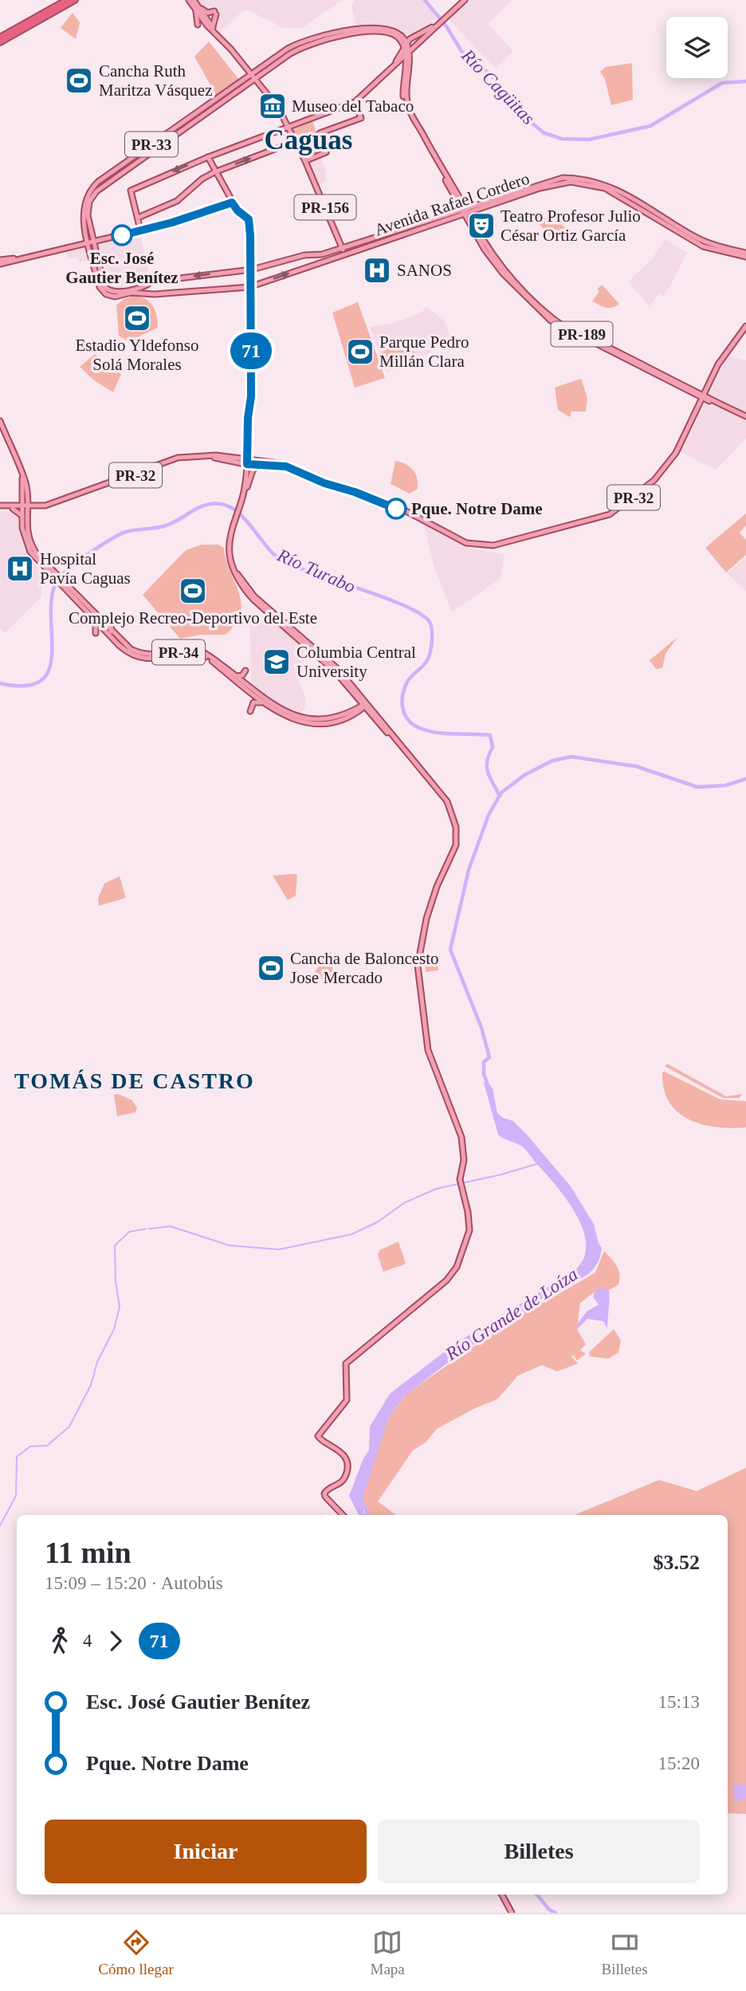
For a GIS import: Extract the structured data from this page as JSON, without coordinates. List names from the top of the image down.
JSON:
{
  "streets": {
    "main road": [
      "PR-33",
      "Avenida Rafael Cordero",
      "PR-156",
      "PR-189",
      "PR-32",
      "PR-34"
    ]
  },
  "crossings": [
    ["PR-33", "Avenida Rafael Cordero"],
    ["Avenida Rafael Cordero", "PR-156"],
    ["Avenida Rafael Cordero", "PR-189"],
    ["PR-189", "PR-32"],
    ["PR-32", "PR-34"]
  ],
  "districts": ["Caguas", "TOMÁS DE CASTRO"],
  "water": ["Río Cagüitas", "Río Turabo", "Río Grande de Loíza"],
  "places": {
    "sports": [
      "Cancha Ruth Maritza Vásquez",
      "Estadio Yldefonso Solá Morales",
      "Parque Pedro Millán Clara",
      "Complejo Recreo-Deportivo del Este",
      "Cancha de Baloncesto Jose Mercado"
    ],
    "museum": ["Museo del Tabaco"],
    "theatre": ["Teatro Profesor Julio César Ortiz García"],
    "other": ["Esc. José Gautier Benítez", "Pque. Notre Dame"],
    "hospital": ["SANOS", "Hospital Pavía Caguas"],
    "school or university": ["Columbia Central University"]
  },
  "lines": ["bus line 71"],
  "page": {
    "on_map": "71",
    "heading": ["11 min", "15:09 – 15:20 · Autobús", "$3.52"],
    "legs": ["4", "71"],
    "list": [
      {
        "name": "Esc. José Gautier Benítez",
        "value": "15:13"
      },
      {
        "name": "Pque. Notre Dame",
        "value": "15:20"
      }
    ],
    "buttons": ["Iniciar", "Billetes"],
    "tabs": ["Cómo llegar", "Mapa", "Billetes"]
  }
}
